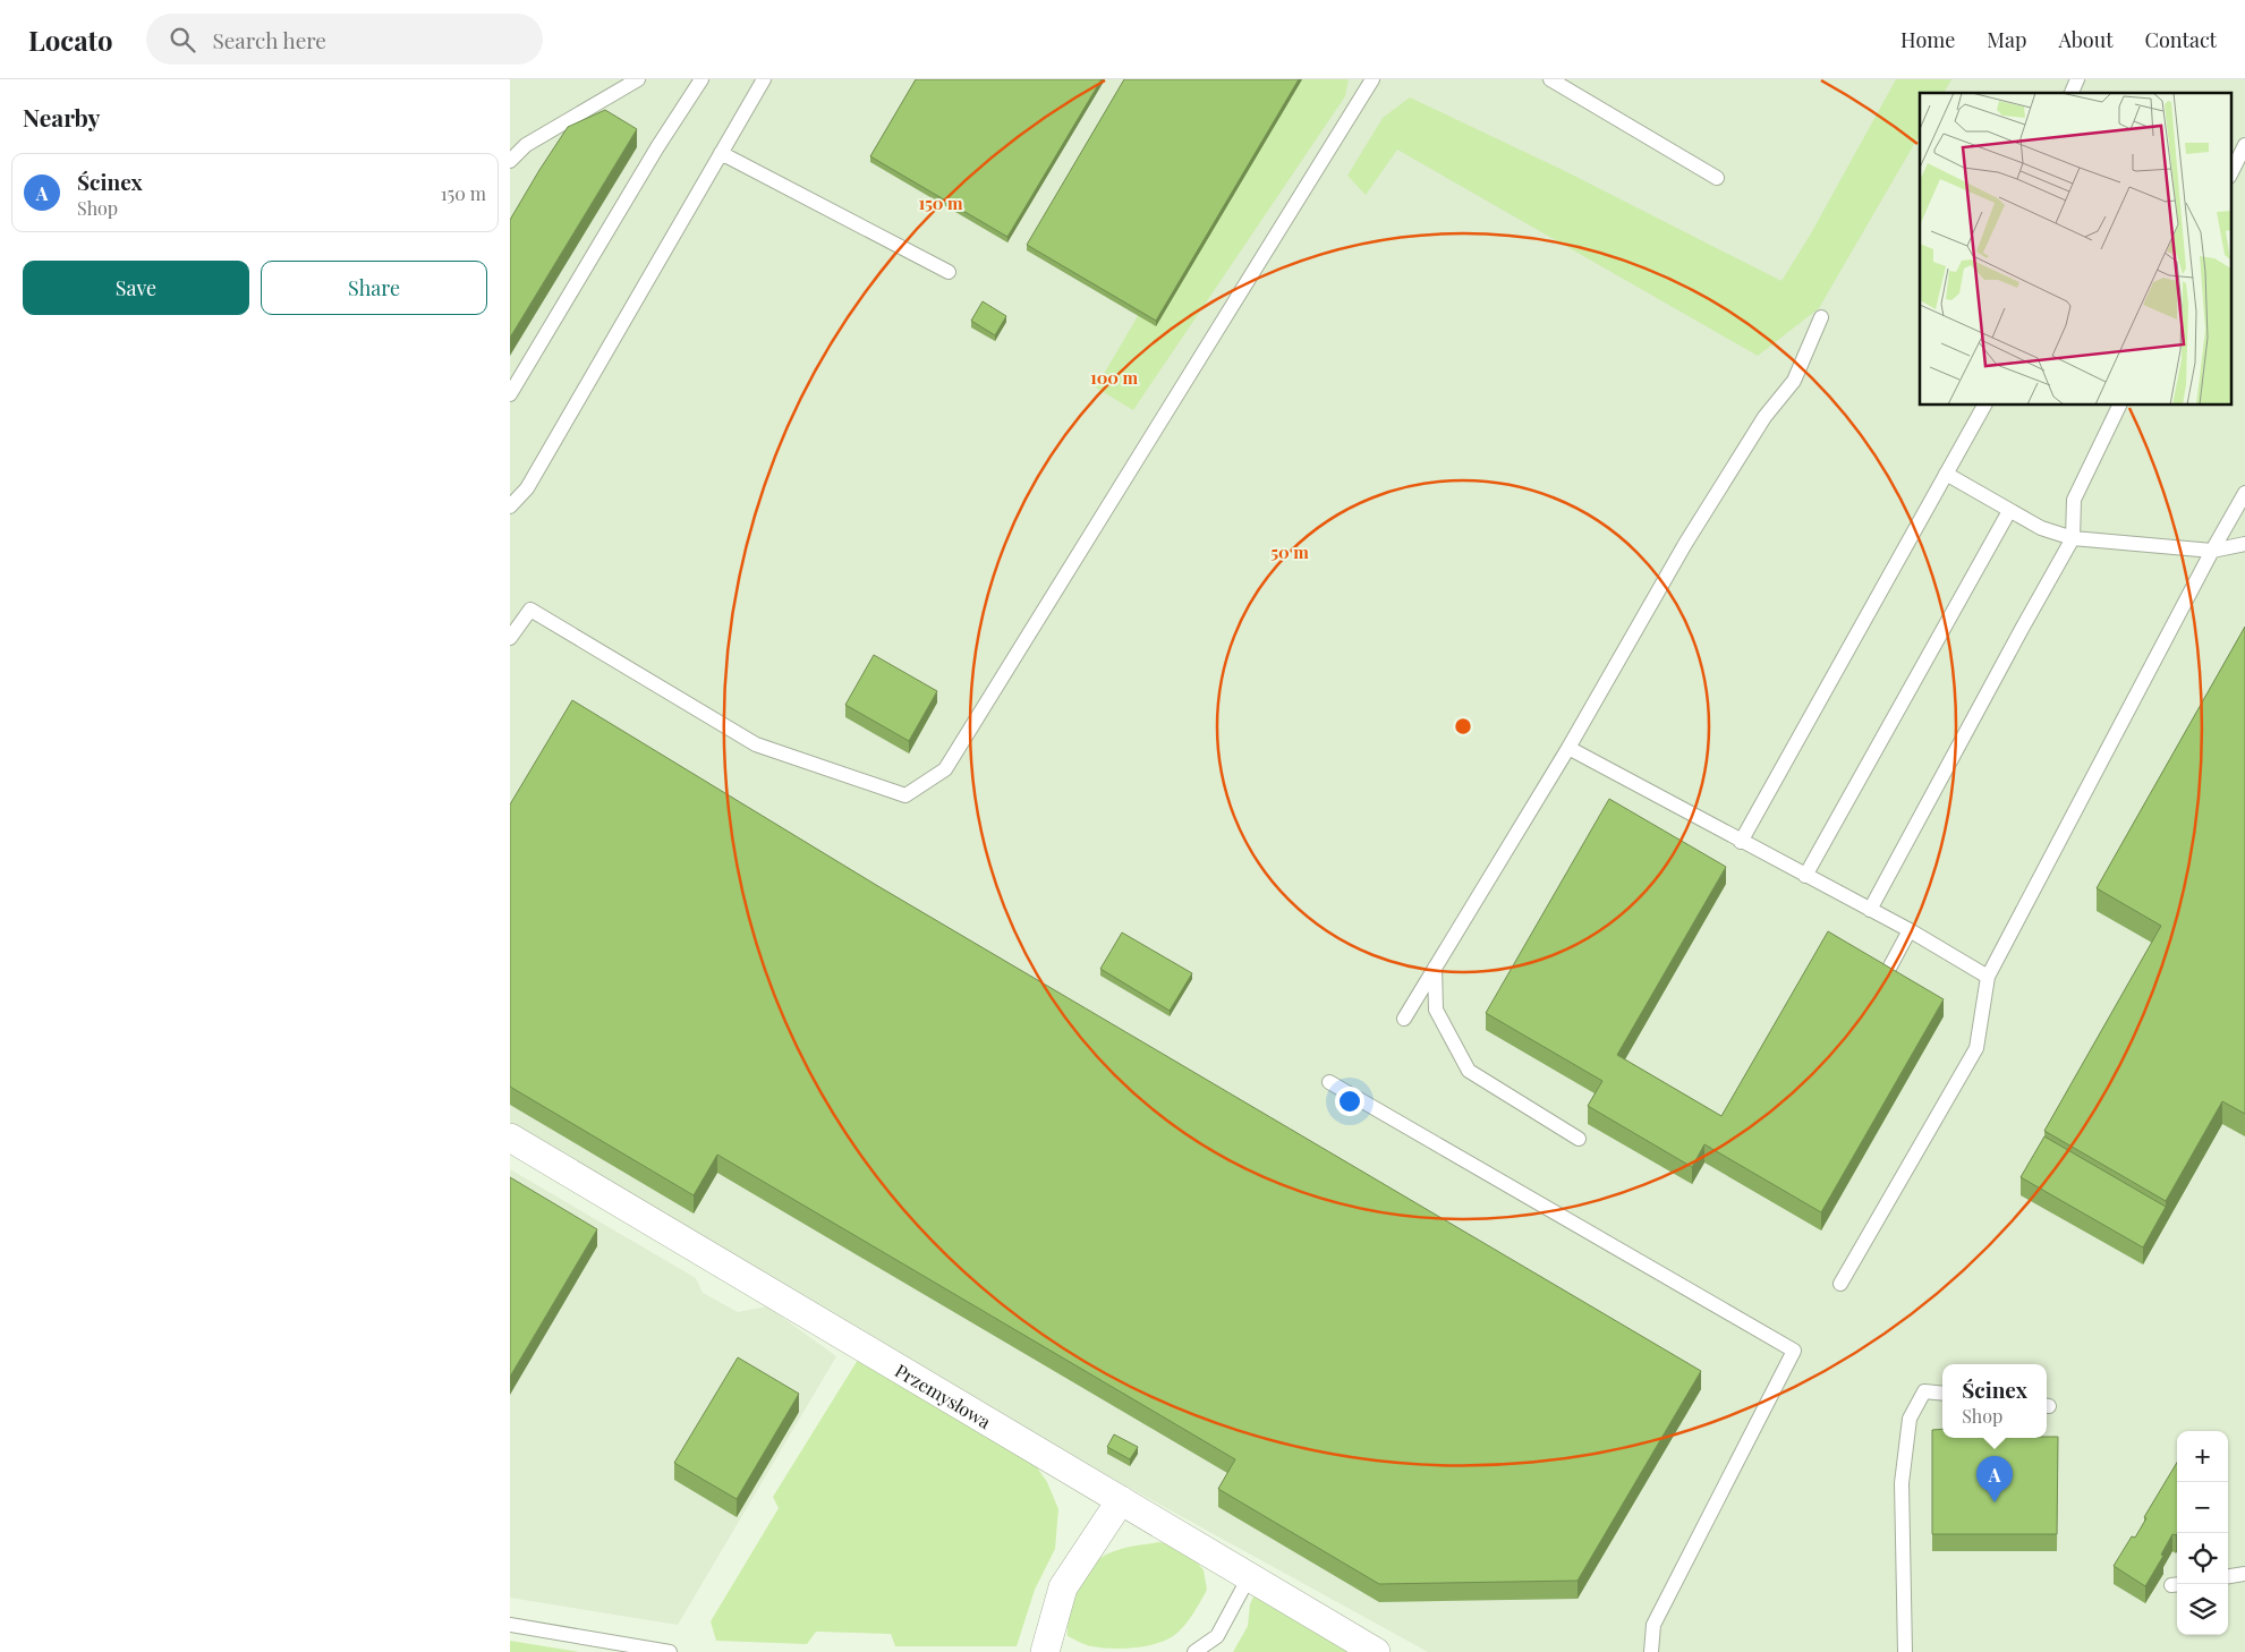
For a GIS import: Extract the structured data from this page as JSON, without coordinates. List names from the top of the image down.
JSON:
{
  "streets": {
    "street": ["Przemysłowa"]
  },
  "page": {
    "header": "Locato",
    "search": "Search here",
    "nav": [
      "Home",
      "Map",
      "About",
      "Contact"
    ],
    "heading": "Nearby",
    "list": [
      {
        "mark": "A",
        "name": "Ścinex",
        "note": "Shop",
        "value": "150 m"
      }
    ],
    "buttons": ["Save", "Share"],
    "popup": ["Ścinex", "Shop"],
    "map_buttons": ["+", "−"],
    "pins": "A"
  },
  "rings": ["150 m", "100 m", "50 m"]
}
